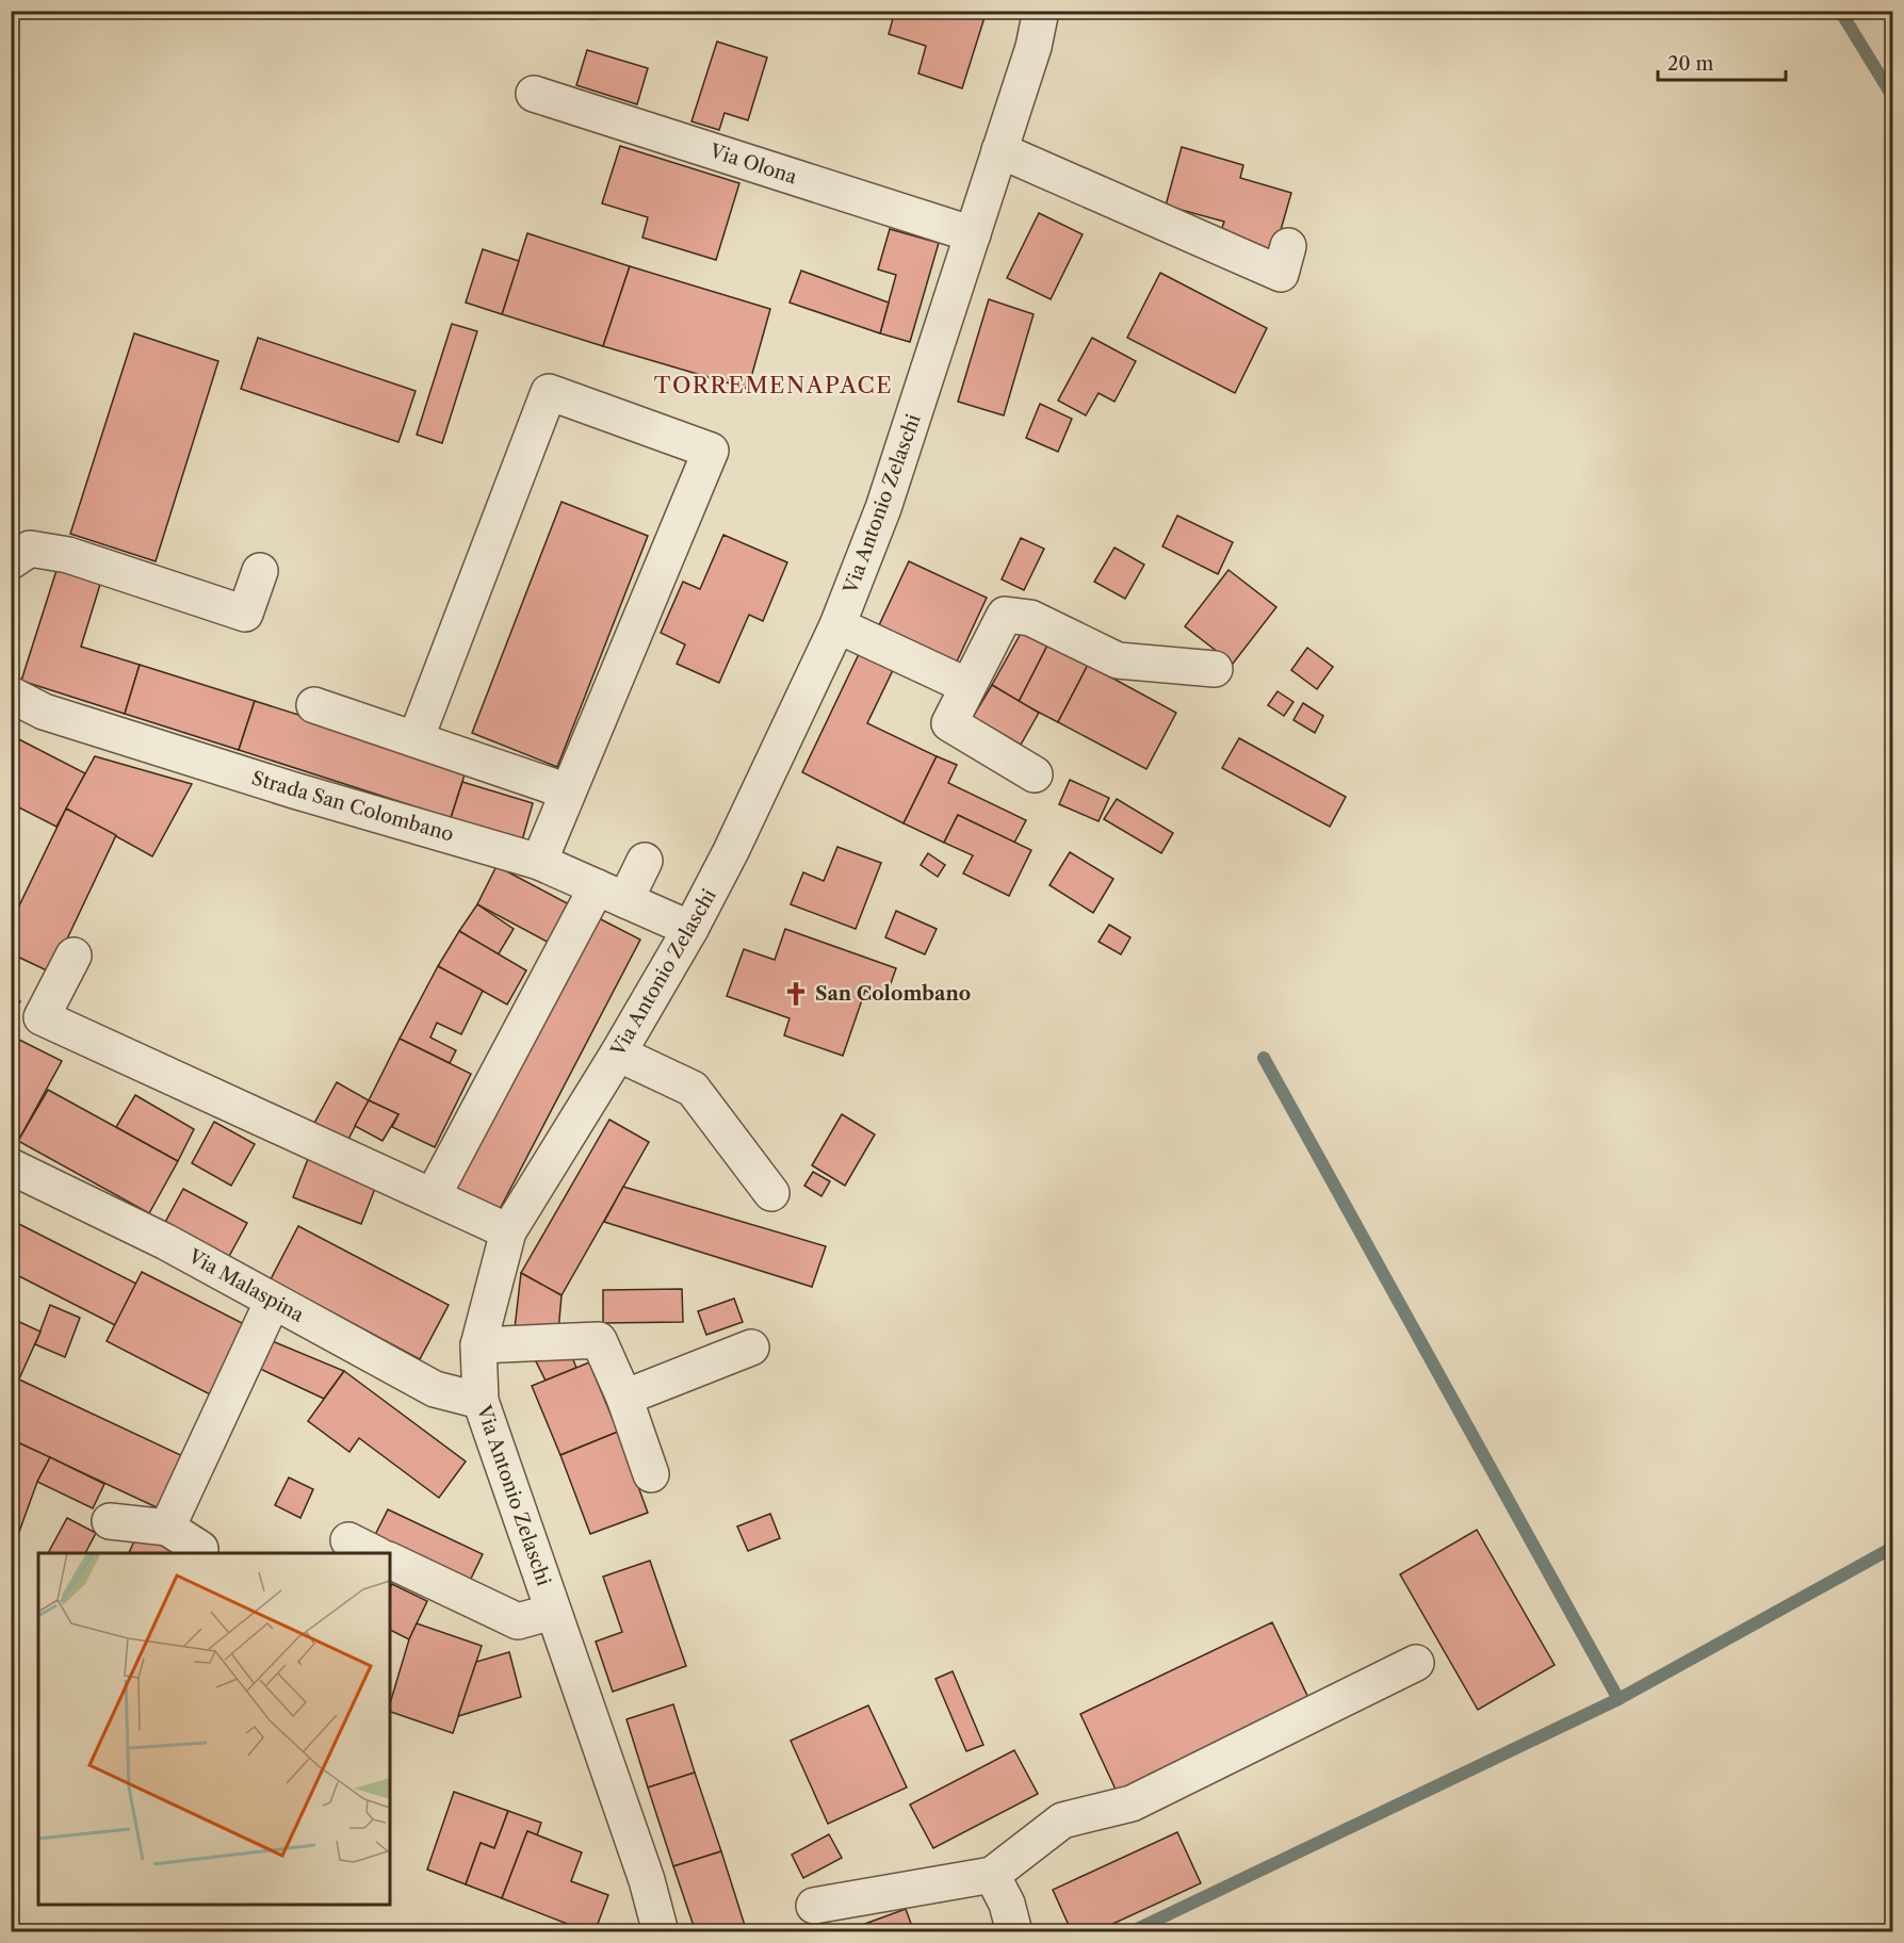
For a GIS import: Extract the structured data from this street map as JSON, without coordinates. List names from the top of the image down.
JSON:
{
  "streets": {
    "street": [
      "Via Olona",
      "Via Antonio Zelaschi",
      "Strada San Colombano",
      "Via Malaspina"
    ]
  },
  "crossings": [
    ["Via Olona", "Via Antonio Zelaschi"],
    ["Via Antonio Zelaschi", "Strada San Colombano"],
    ["Via Antonio Zelaschi", "Via Malaspina"]
  ],
  "districts": ["TORREMENAPACE"],
  "places": {
    "church": ["San Colombano"]
  },
  "scale_bar": "20 m"
}
